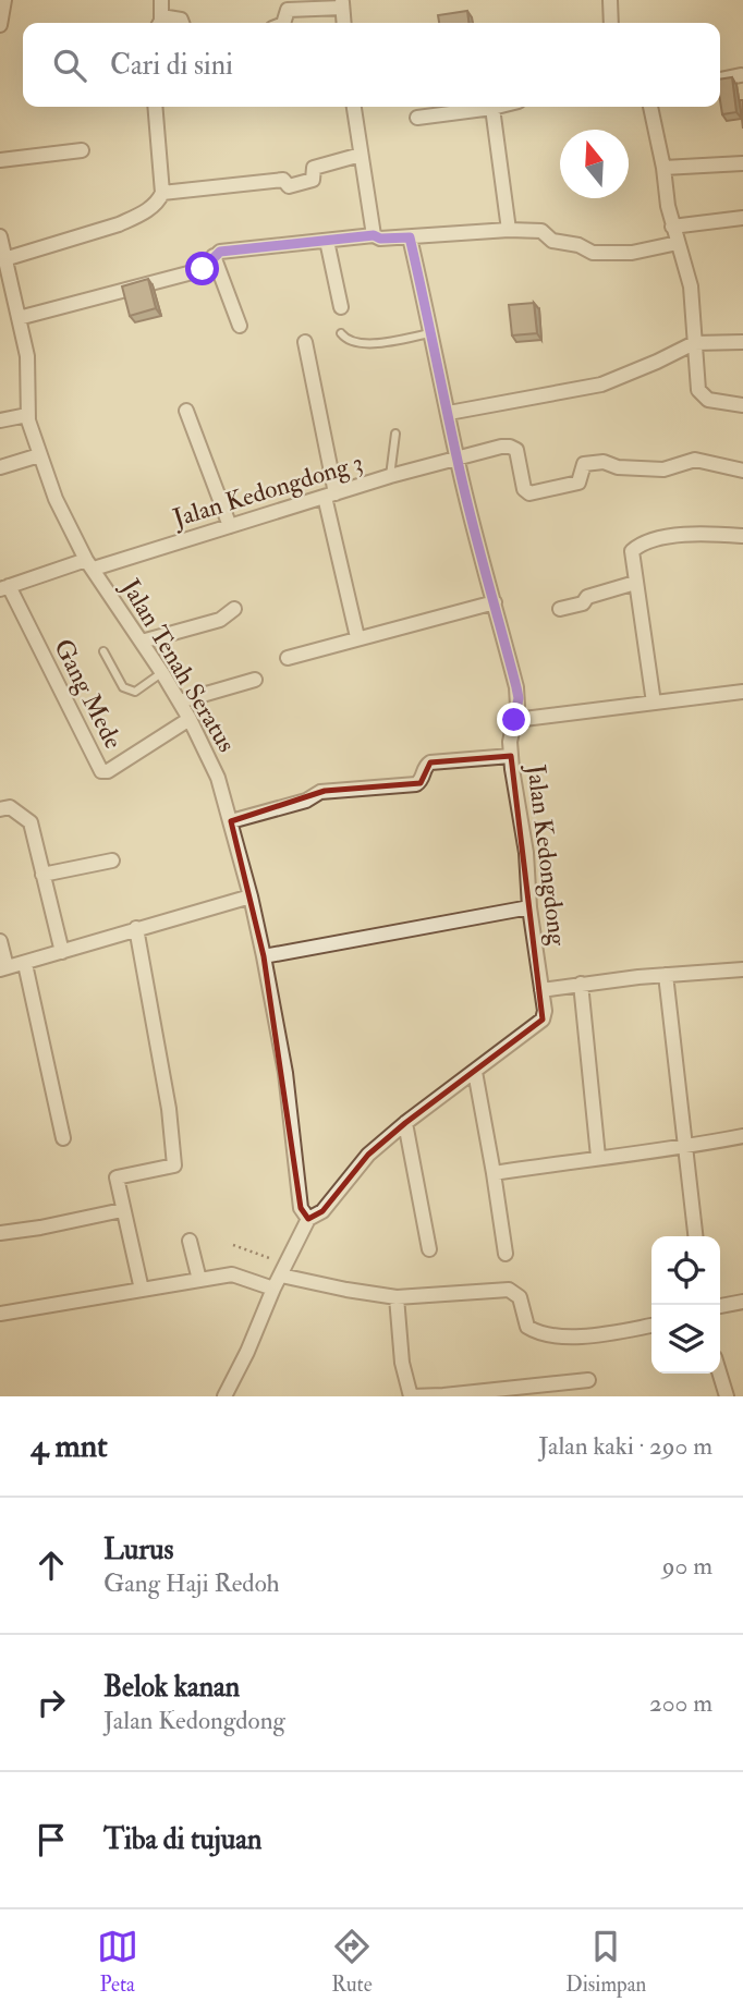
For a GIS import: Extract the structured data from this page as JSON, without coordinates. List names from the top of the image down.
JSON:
{
  "streets": {
    "street": [
      "Jalan Kedongdong 3",
      "Jalan Tenah Seratus",
      "Gang Mede",
      "Jalan Kedongdong"
    ]
  },
  "crossings": [
    ["Jalan Kedongdong 3", "Jalan Tenah Seratus"],
    ["Jalan Kedongdong 3", "Gang Mede"],
    ["Jalan Kedongdong 3", "Jalan Kedongdong"],
    ["Jalan Tenah Seratus", "Gang Mede"],
    ["Jalan Tenah Seratus", "Jalan Kedongdong"]
  ],
  "north": "top",
  "page": {
    "search": "Cari di sini",
    "heading": ["4 mnt", "Jalan kaki · 290 m"],
    "list": [
      ["Lurus", "Gang Haji Redoh", "90 m"],
      ["Belok kanan", "Jalan Kedongdong", "200 m"],
      "Tiba di tujuan"
    ],
    "nav": ["Peta", "Rute", "Disimpan"]
  }
}
